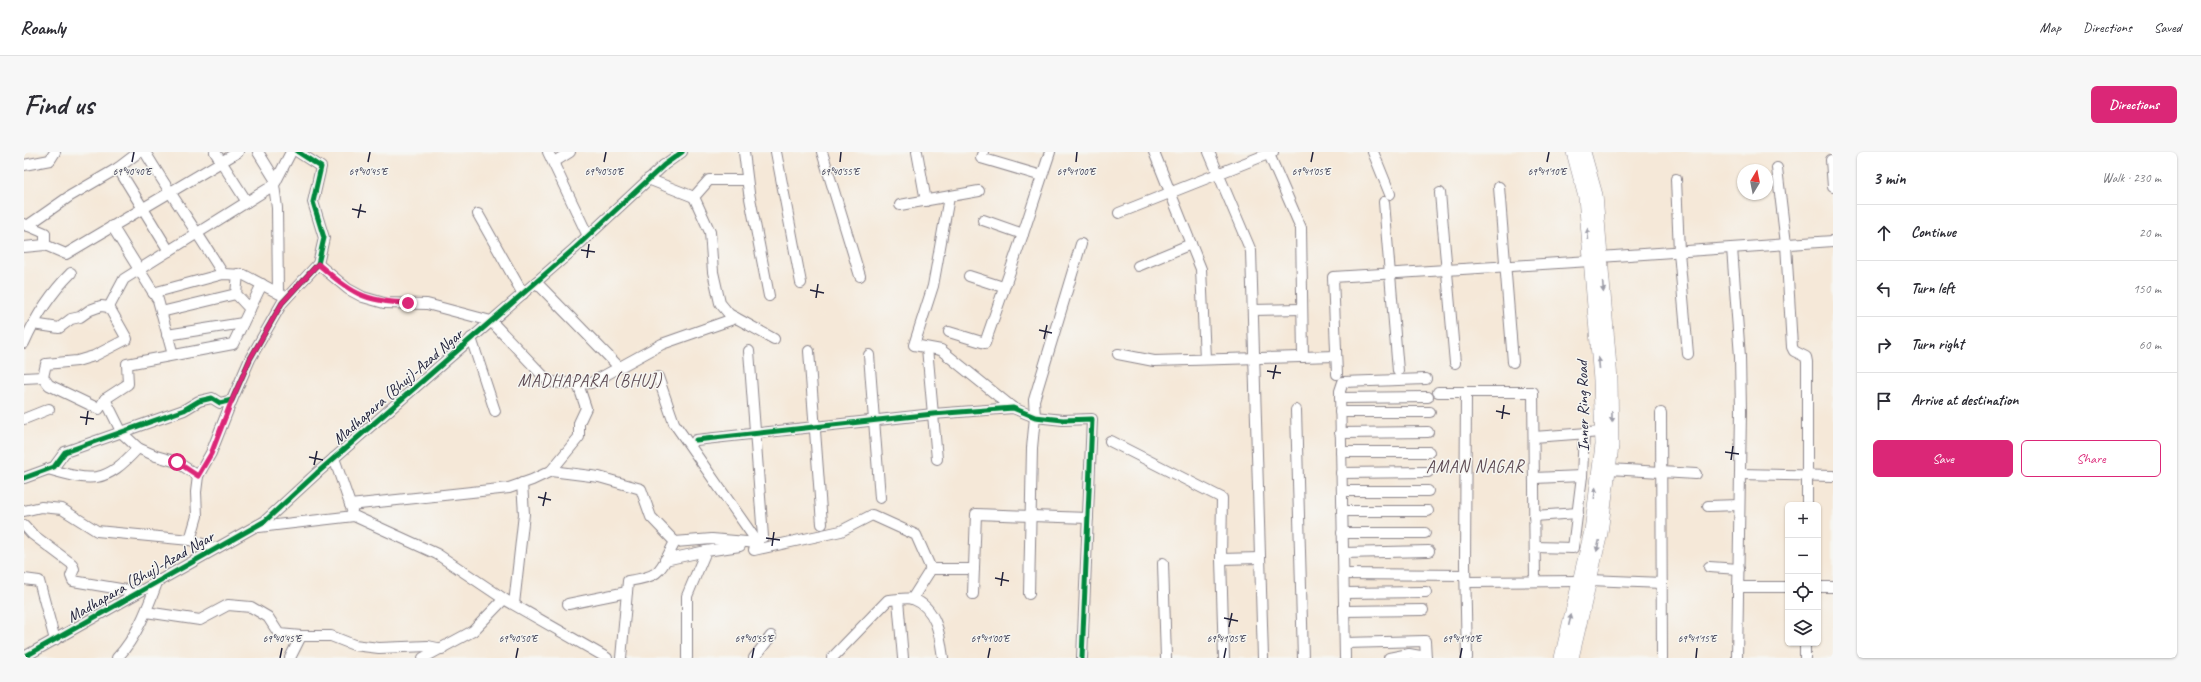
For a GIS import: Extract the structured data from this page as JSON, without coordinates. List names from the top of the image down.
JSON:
{
  "streets": {
    "main road": ["Inner Ring Road"],
    "street": ["Madhapara (Bhuj)-Azad Ngar"]
  },
  "districts": ["MADHAPARA (BHUJ)", "AMAN NAGAR"],
  "north": "top",
  "page": {
    "header": "Roamly",
    "nav": ["Map", "Directions", "Saved"],
    "buttons": [
      "Directions",
      ["Save", "Share"]
    ],
    "title": "Find us",
    "heading": ["3 min", "Walk · 230 m"],
    "list": [
      ["Continue", "20 m"],
      ["Turn left", "150 m"],
      ["Turn right", "60 m"],
      "Arrive at destination"
    ],
    "map_buttons": ["+", "−"]
  },
  "coordinates": [
    "69°41'00\"E",
    "69°41'10\"E",
    "69°40'40\"E",
    "69°40'45\"E",
    "69°40'50\"E",
    "69°40'55\"E",
    "69°41'05\"E",
    "69°41'15\"E"
  ]
}
